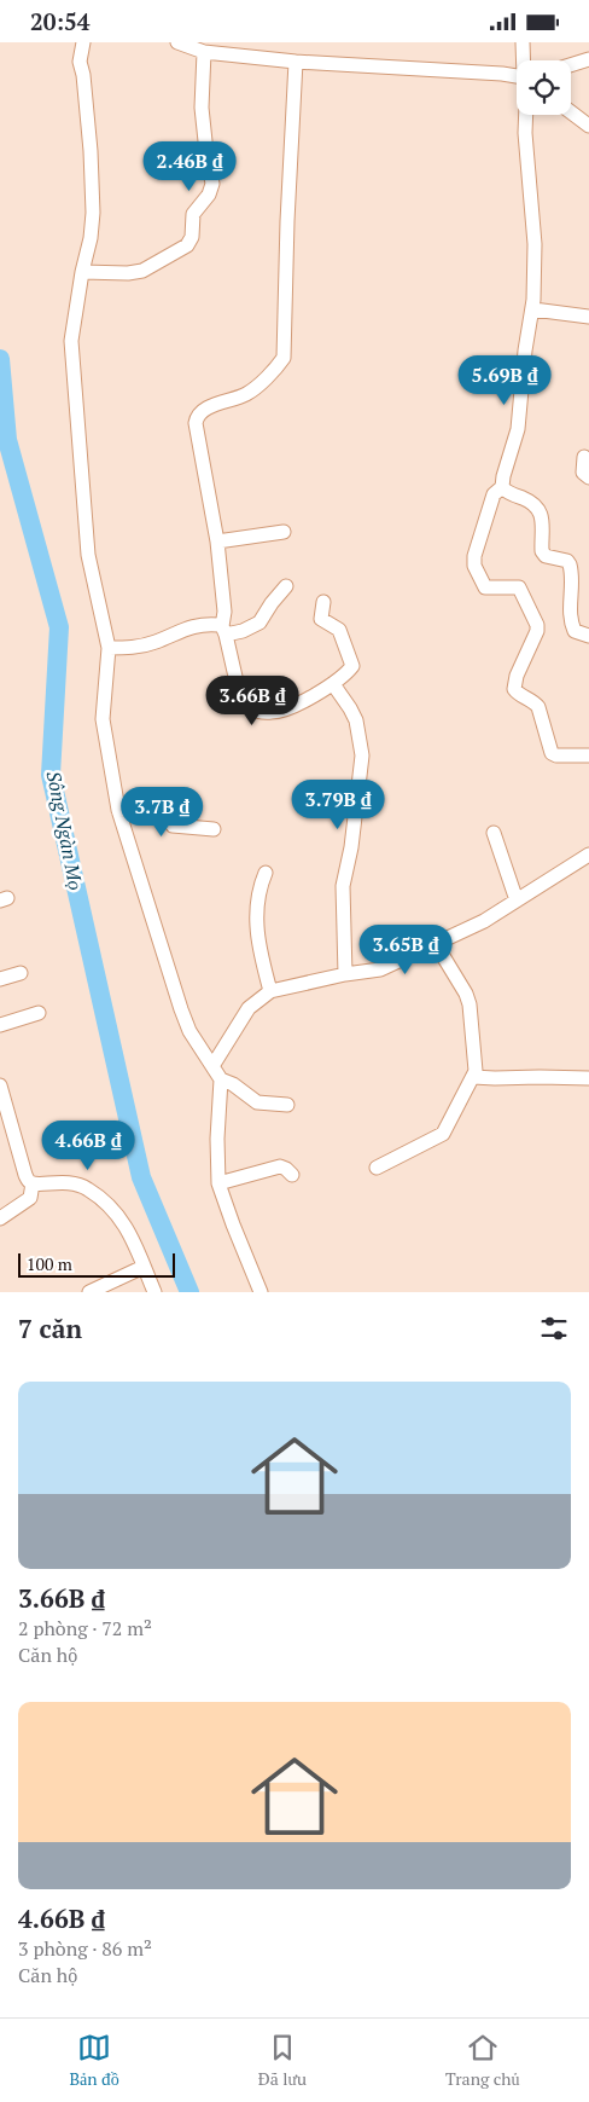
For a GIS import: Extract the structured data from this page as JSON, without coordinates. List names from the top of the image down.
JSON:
{
  "water": ["Sông Ngàn Mọ"],
  "scale_bar": "100 m",
  "page": {
    "status": "20:54",
    "price": [
      "2.46B ₫",
      "5.69B ₫",
      "3.66B ₫",
      "3.79B ₫",
      "3.7B ₫",
      "3.65B ₫",
      "4.66B ₫"
    ],
    "scale": "100 m",
    "heading": "7 căn",
    "list": [
      {
        "name": "3.66B ₫",
        "note": "2 phòng · 72 m² · Căn hộ"
      },
      {
        "name": "4.66B ₫",
        "note": "3 phòng · 86 m² · Căn hộ"
      }
    ],
    "tabs": ["Bản đồ", "Đã lưu", "Trang chủ"]
  }
}
